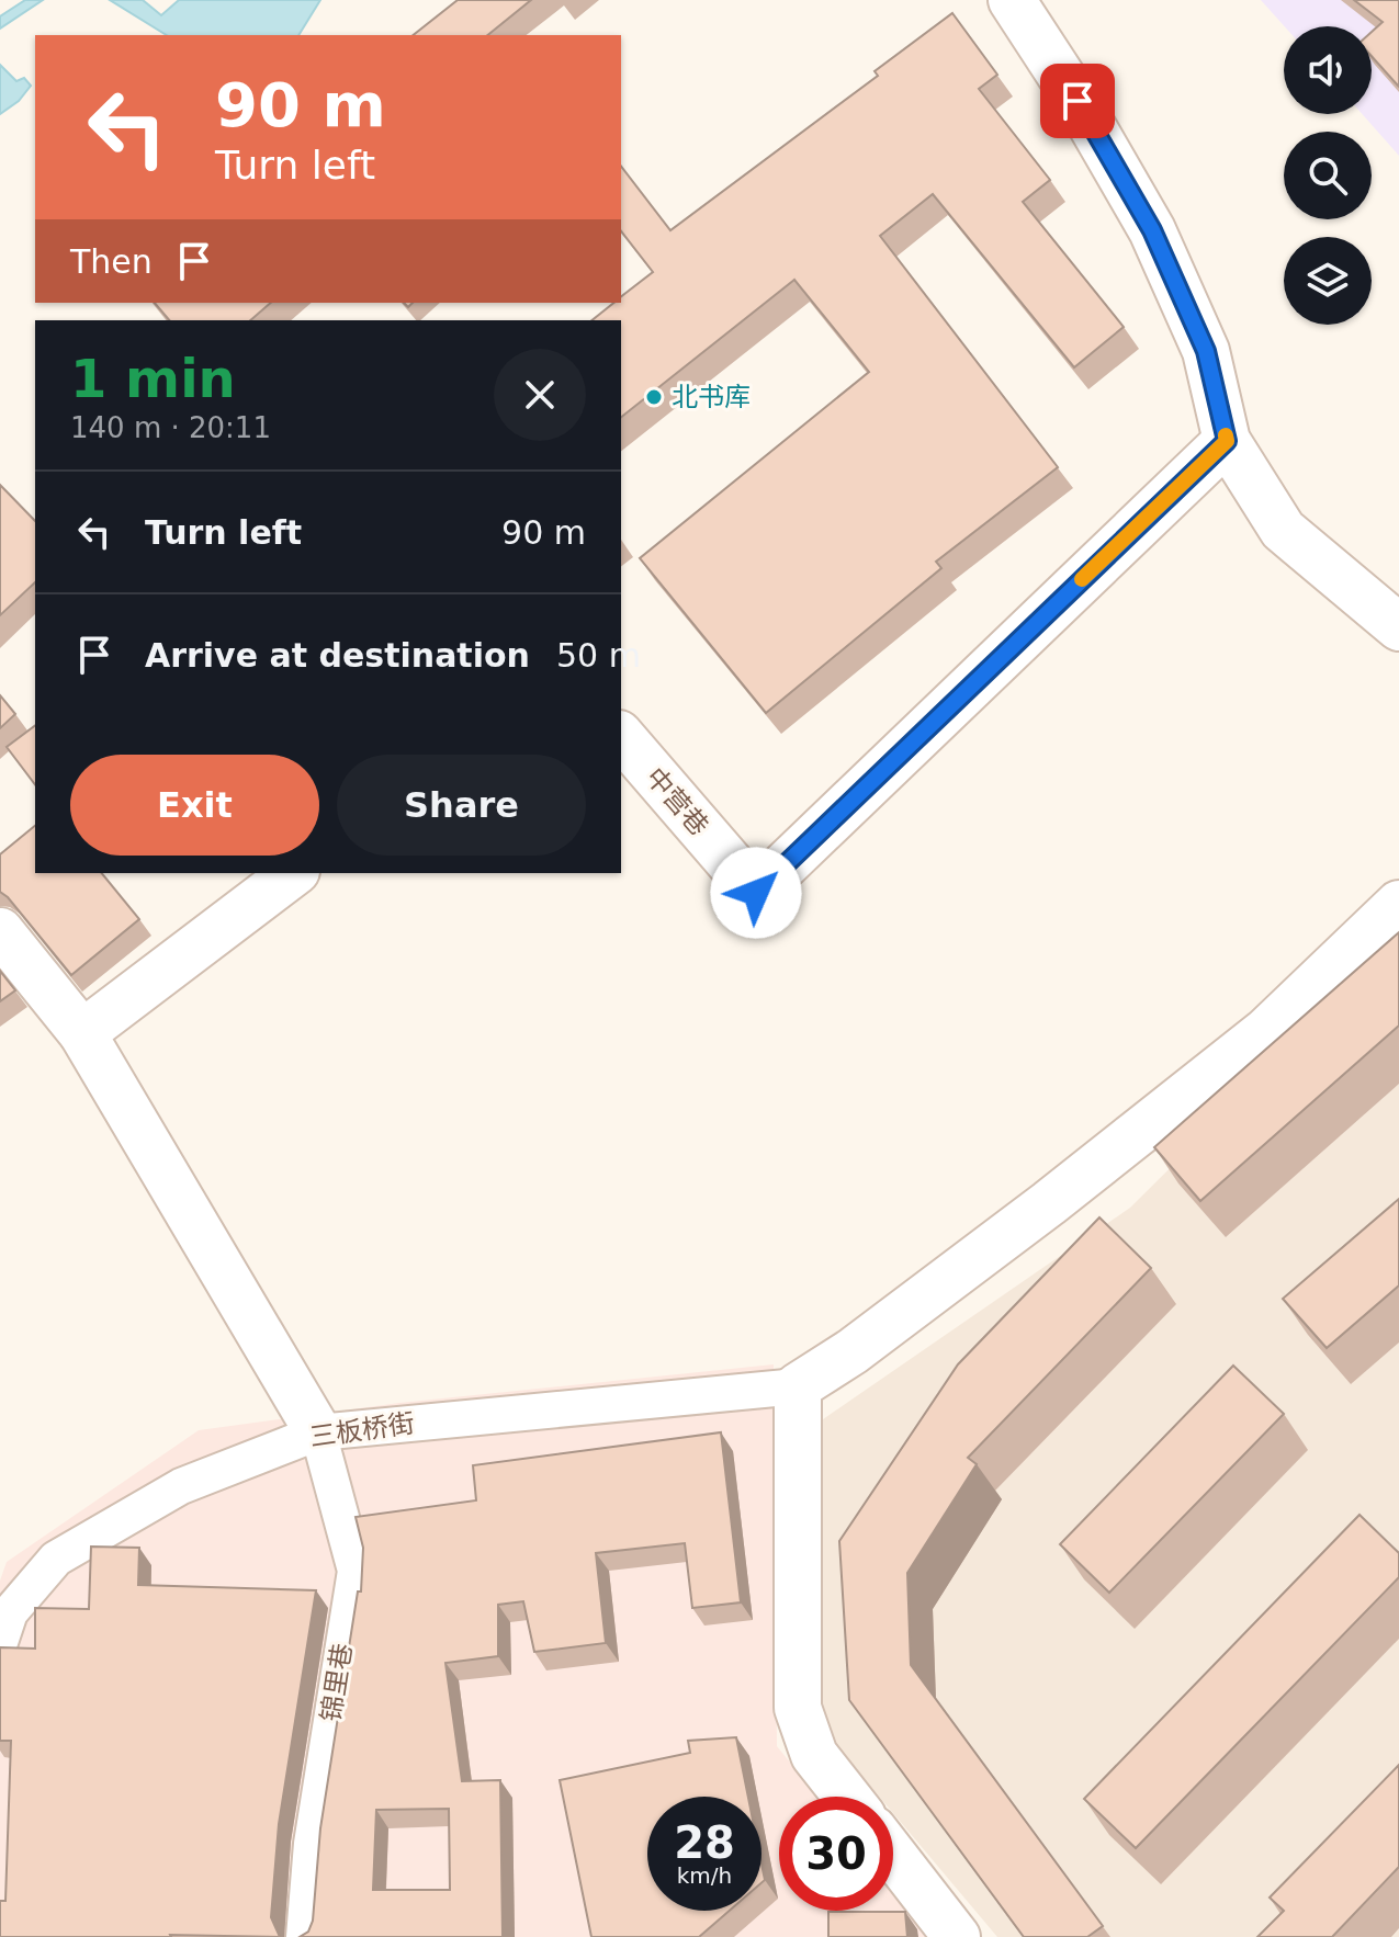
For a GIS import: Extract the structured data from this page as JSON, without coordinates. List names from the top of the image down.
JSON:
{
  "streets": {
    "street": ["中营巷", "三板桥街", "锦里巷"]
  },
  "crossings": [
    ["三板桥街", "锦里巷"]
  ],
  "places": ["北书库"],
  "page": {
    "turn": ["90 m", "Turn left"],
    "then": "Then",
    "heading": ["1 min", "140 m · 20:11"],
    "list": [
      {
        "name": "Turn left",
        "value": "90 m"
      },
      {
        "name": "Arrive at destination",
        "value": "50 m"
      }
    ],
    "buttons": ["Exit", "Share"],
    "speed": "28 km/h",
    "limit": "30"
  }
}
